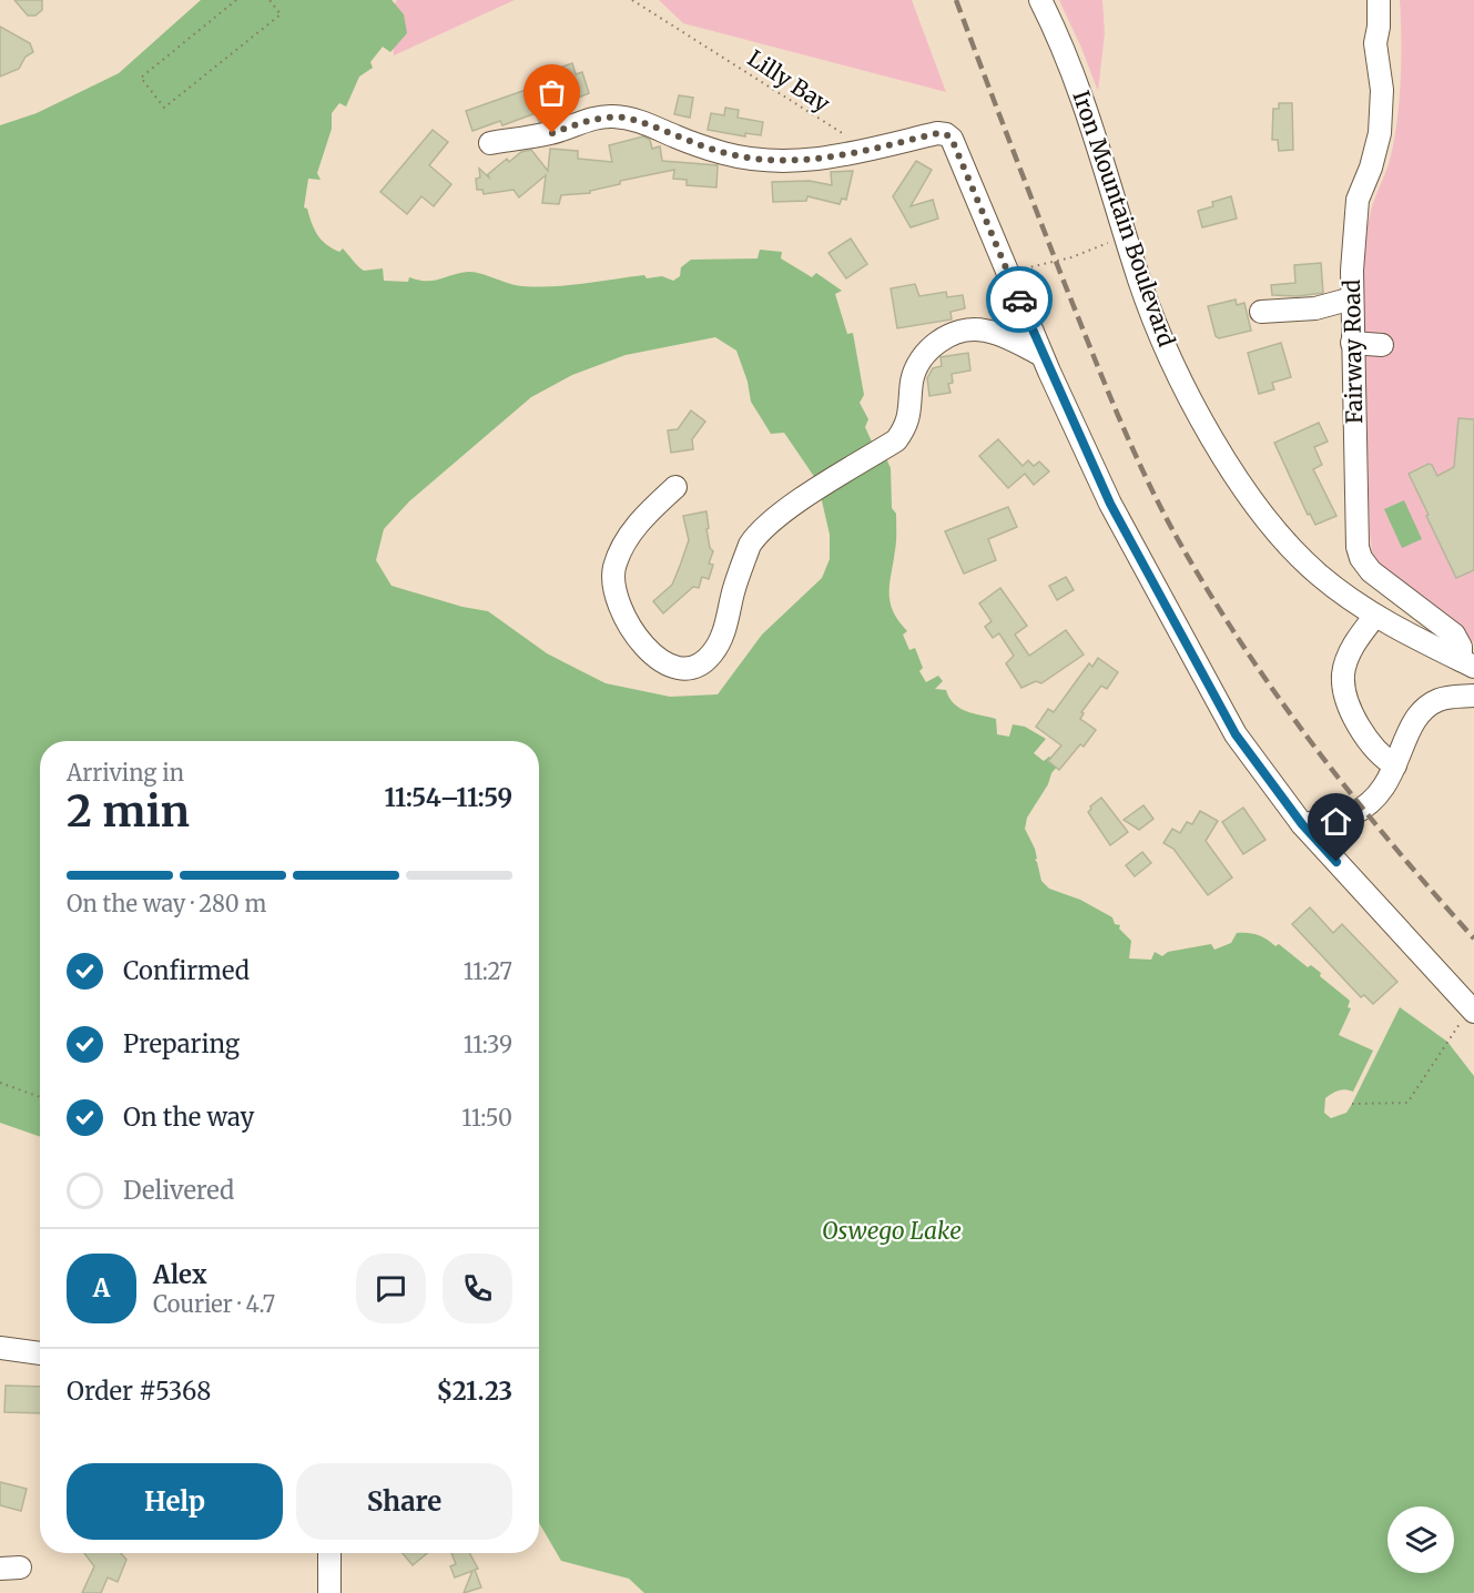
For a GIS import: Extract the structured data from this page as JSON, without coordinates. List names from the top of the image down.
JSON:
{
  "streets": {
    "street": ["Iron Mountain Boulevard", "Fairway Road"],
    "path": ["Lilly Bay"]
  },
  "crossings": [
    ["Iron Mountain Boulevard", "Fairway Road"]
  ],
  "water": ["Oswego Lake"],
  "page": {
    "heading": ["2 min", "Arriving in", "11:54–11:59"],
    "panel": [
      "Alex",
      "Courier · 4.7",
      "Order #5368",
      "$21.23"
    ],
    "bar": "On the way · 280 m",
    "list": [
      ["Confirmed", "11:27"],
      ["Preparing", "11:39"],
      ["On the way", "11:50"],
      "Delivered"
    ],
    "round": "A",
    "buttons": ["Help", "Share"]
  }
}
